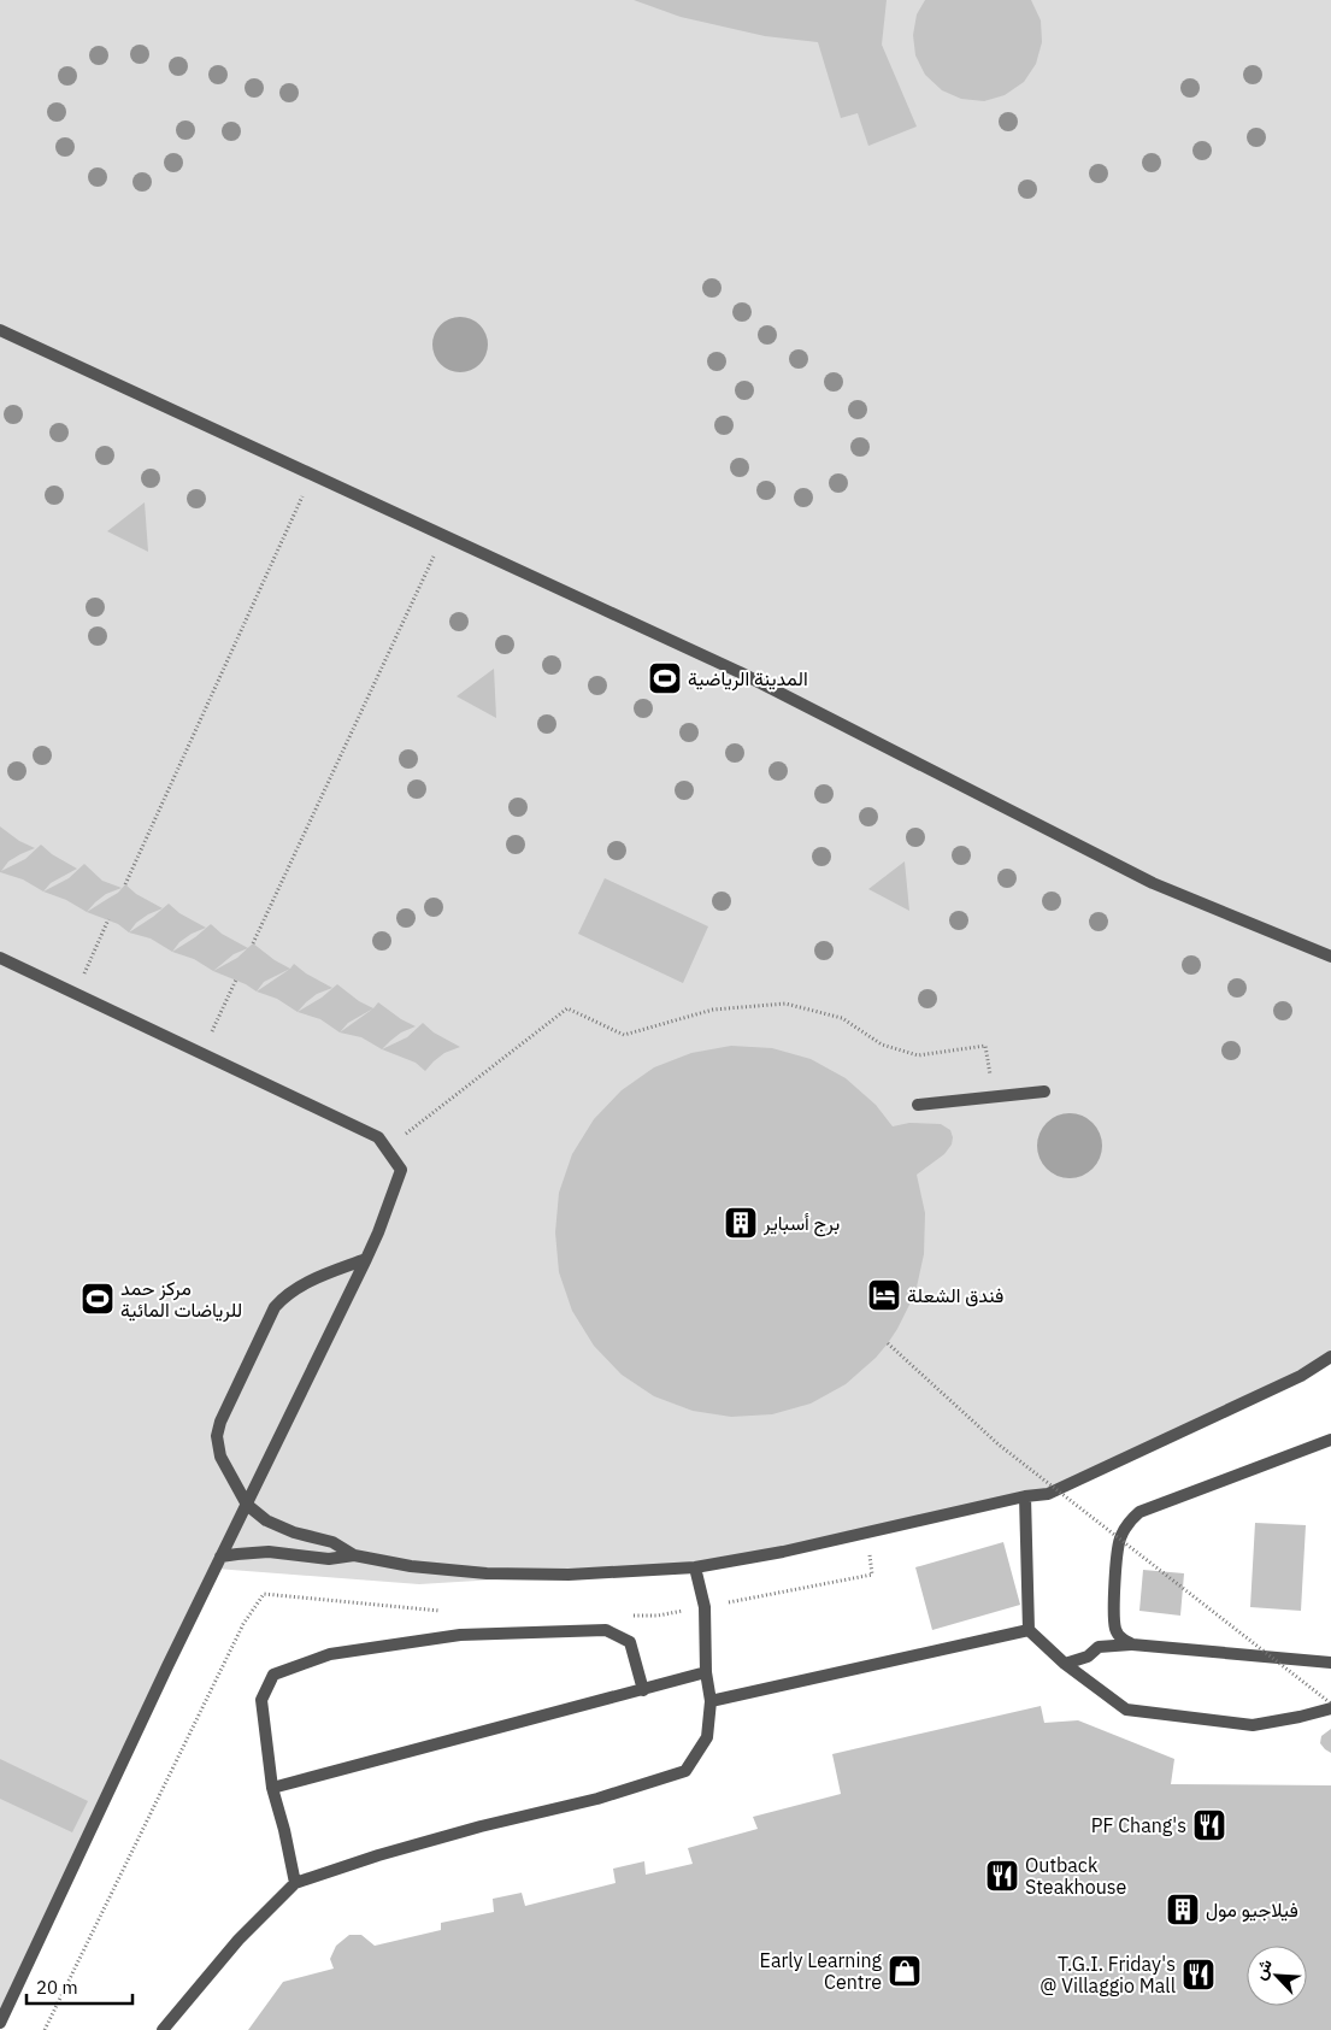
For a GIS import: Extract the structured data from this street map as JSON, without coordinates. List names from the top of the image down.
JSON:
{
  "places": {
    "sports": ["المدينة الرياضية", "مركز حمد للرياضات المائية"],
    "building": ["برج أسباير", "فيلاجيو مول"],
    "hotel": ["فندق الشعلة"],
    "restaurant": ["PF Chang's", "Outback Steakhouse", "T.G.I. Friday's @ Villaggio Mall"],
    "shop": ["Early Learning Centre"]
  },
  "scale_bar": "20 m",
  "north": "top left"
}
